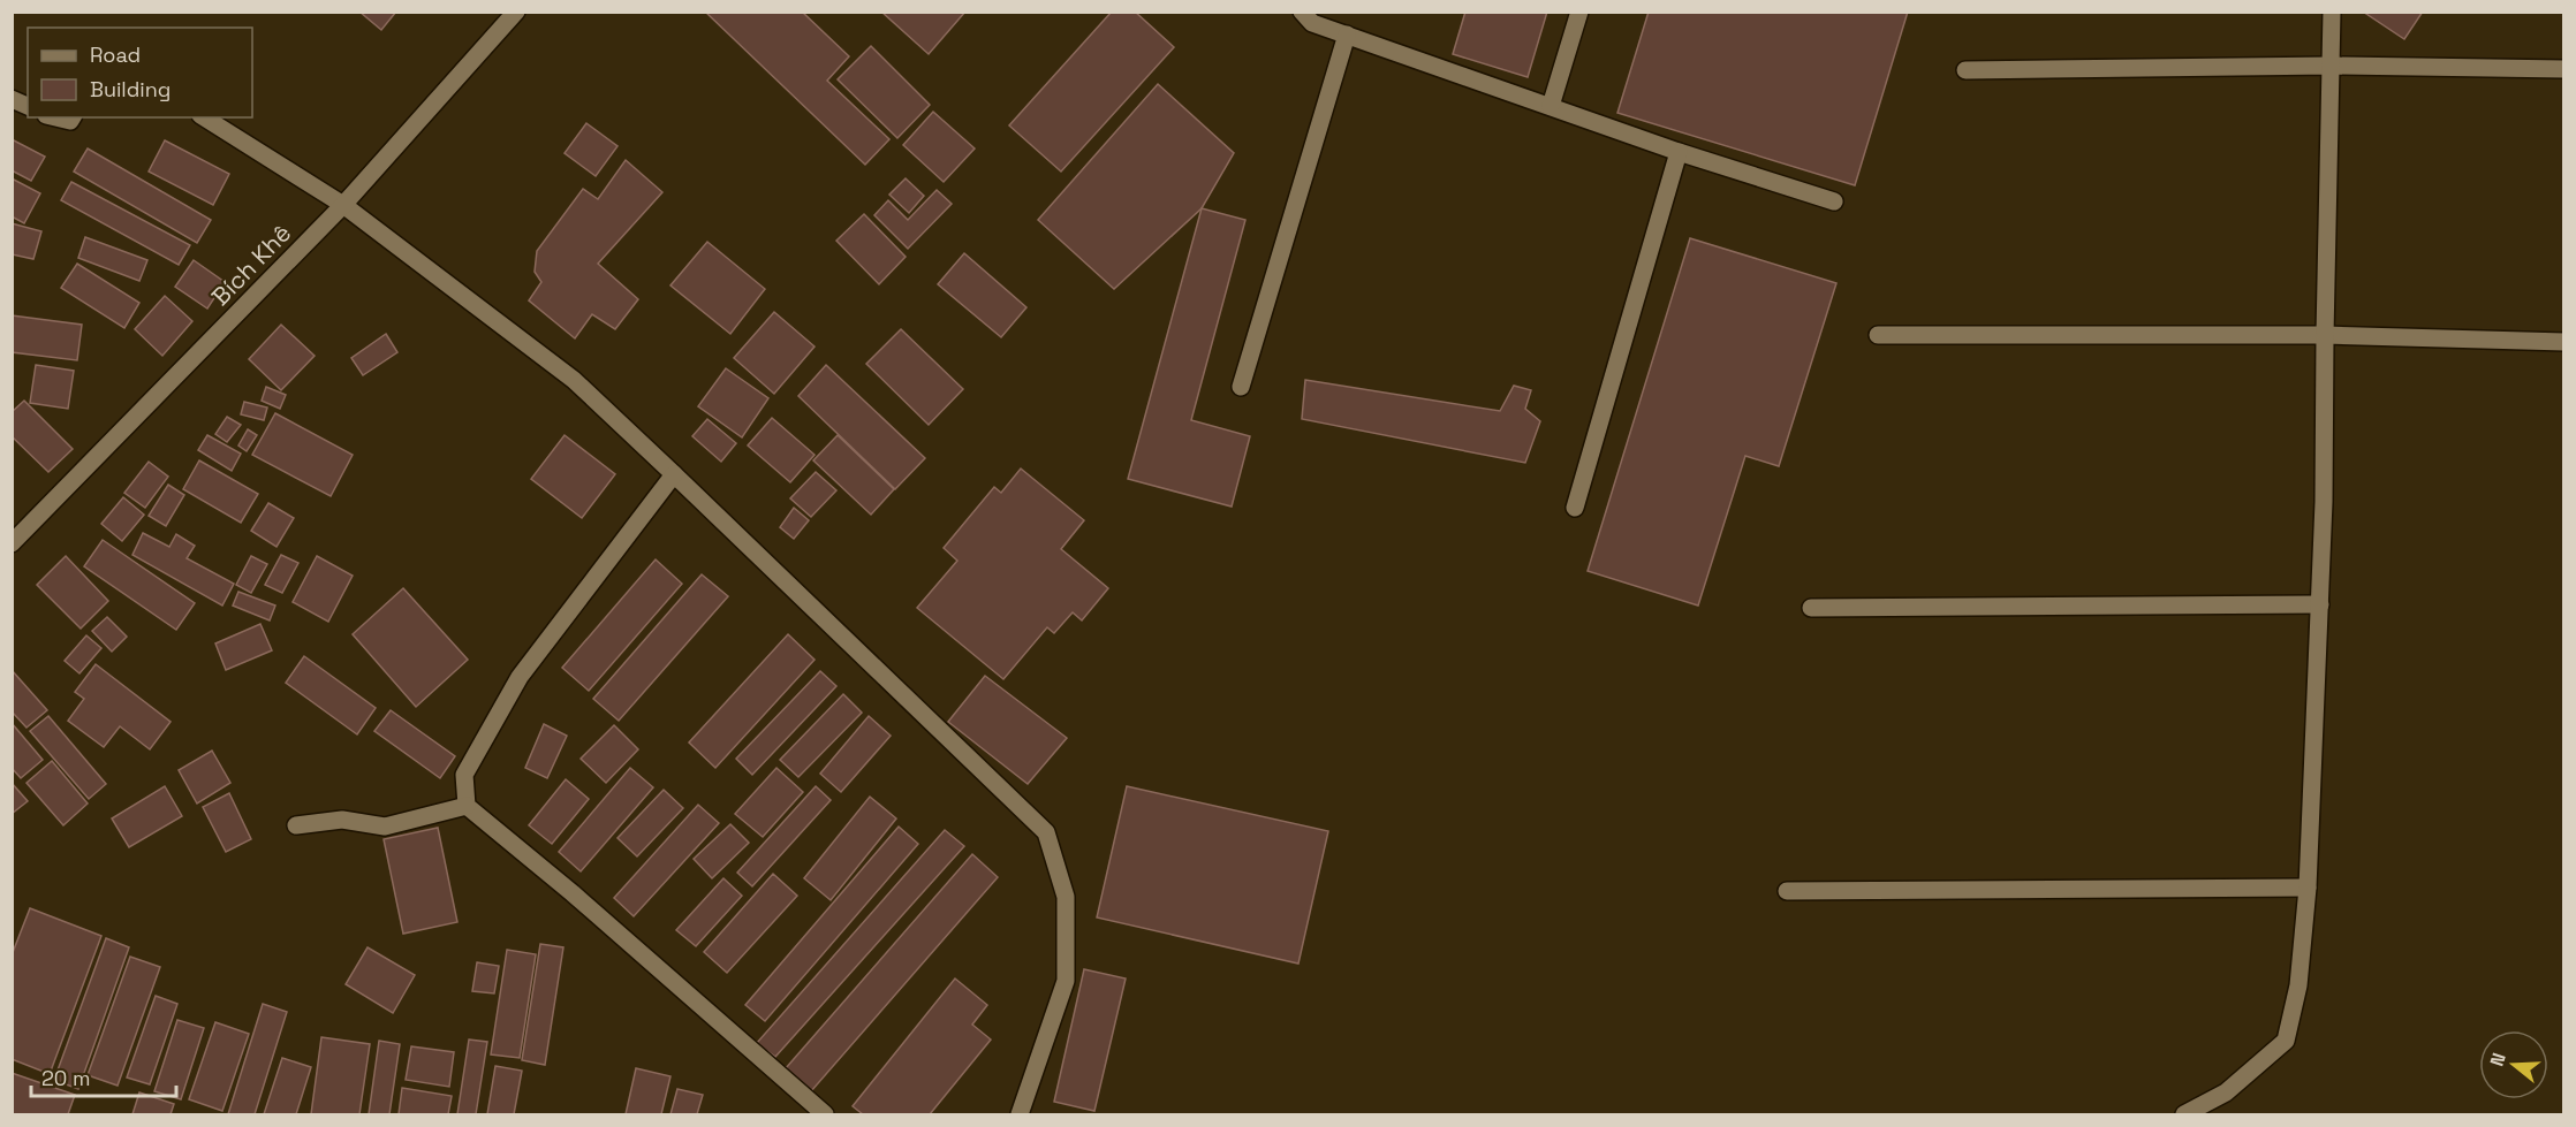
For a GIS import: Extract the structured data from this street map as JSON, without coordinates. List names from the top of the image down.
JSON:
{
  "streets": {
    "street": ["Bích Khê"]
  },
  "legend": ["Road", "Building"],
  "scale_bar": "20 m",
  "north": "left"
}
